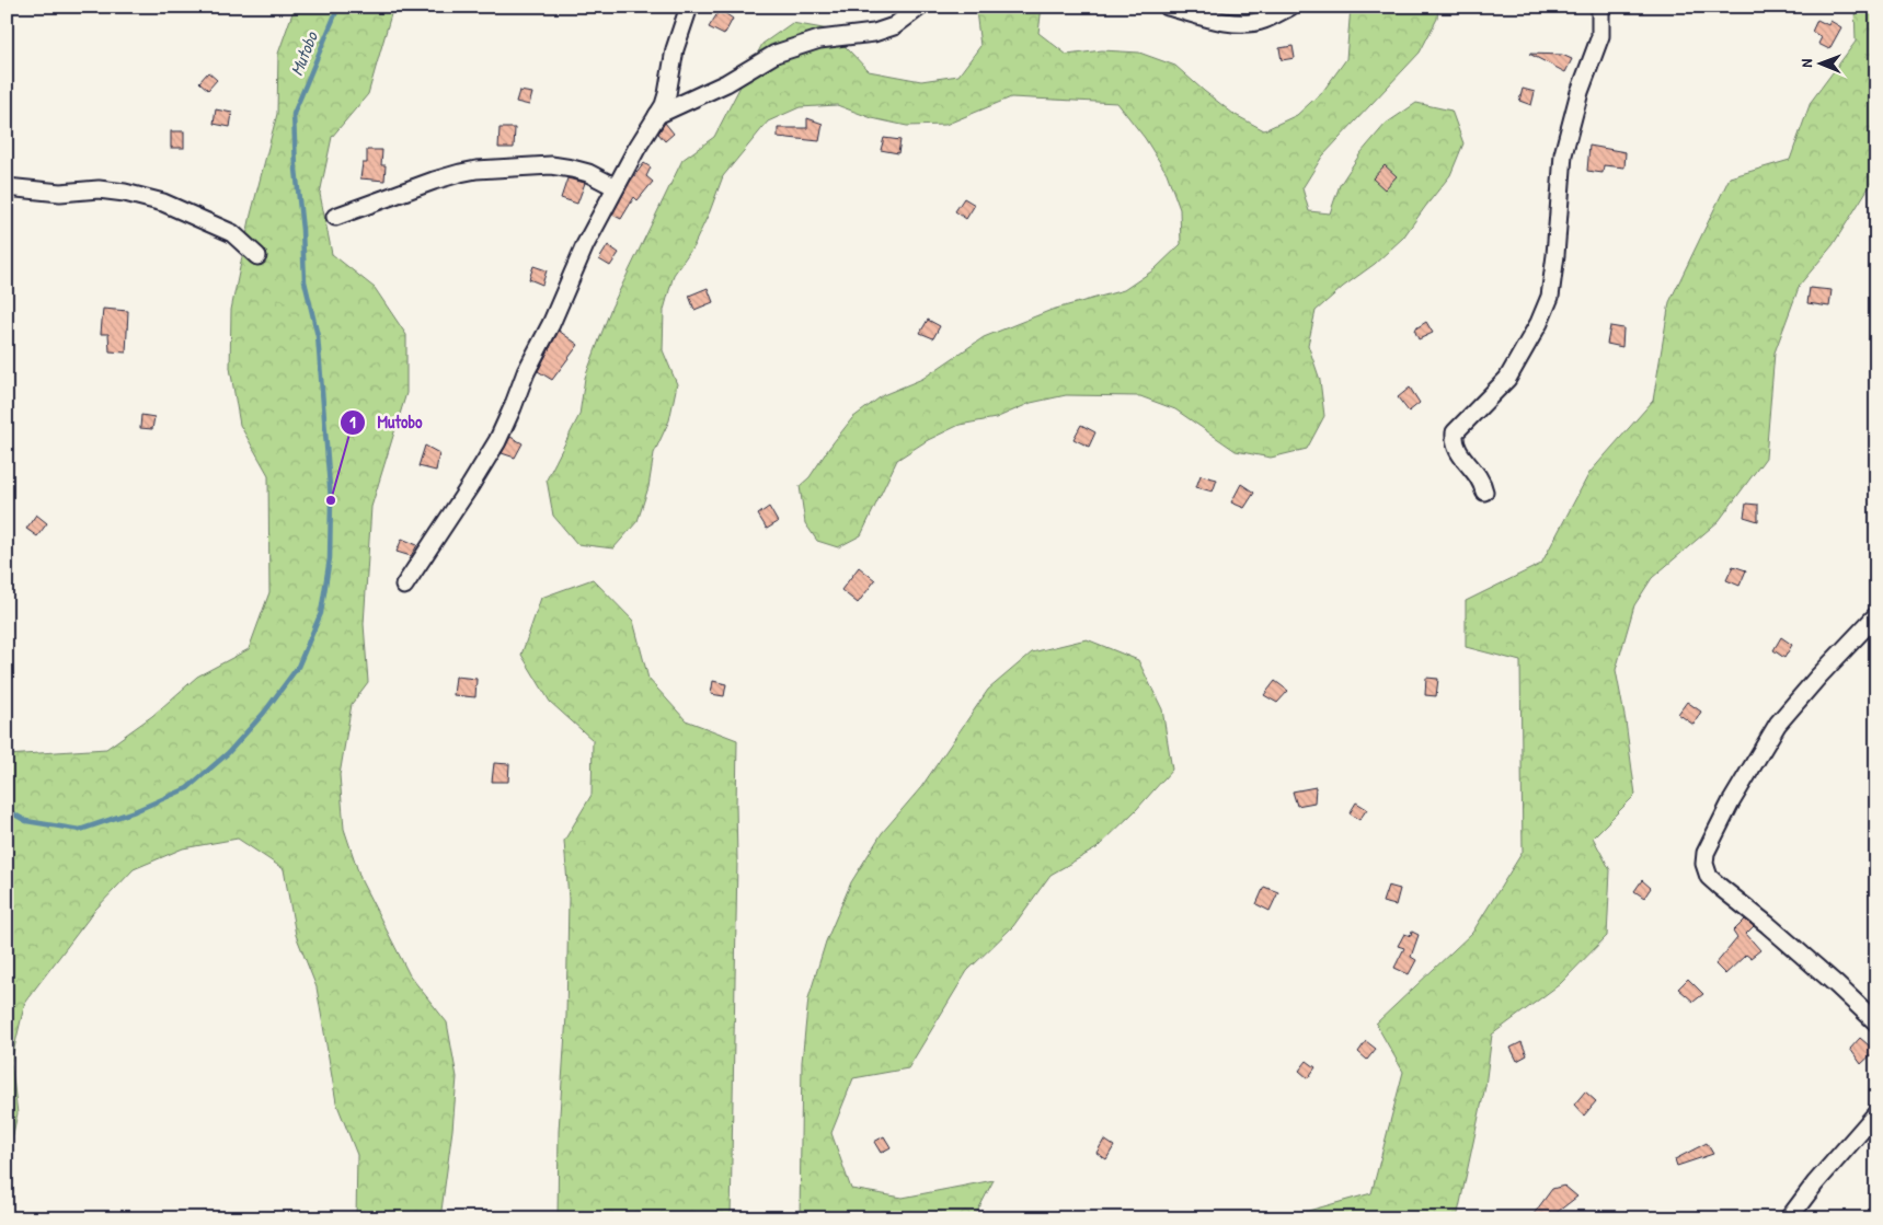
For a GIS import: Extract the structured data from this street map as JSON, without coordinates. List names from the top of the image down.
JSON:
{
  "water": ["Mutobo"],
  "places": ["Mutobo"],
  "north": "left"
}
